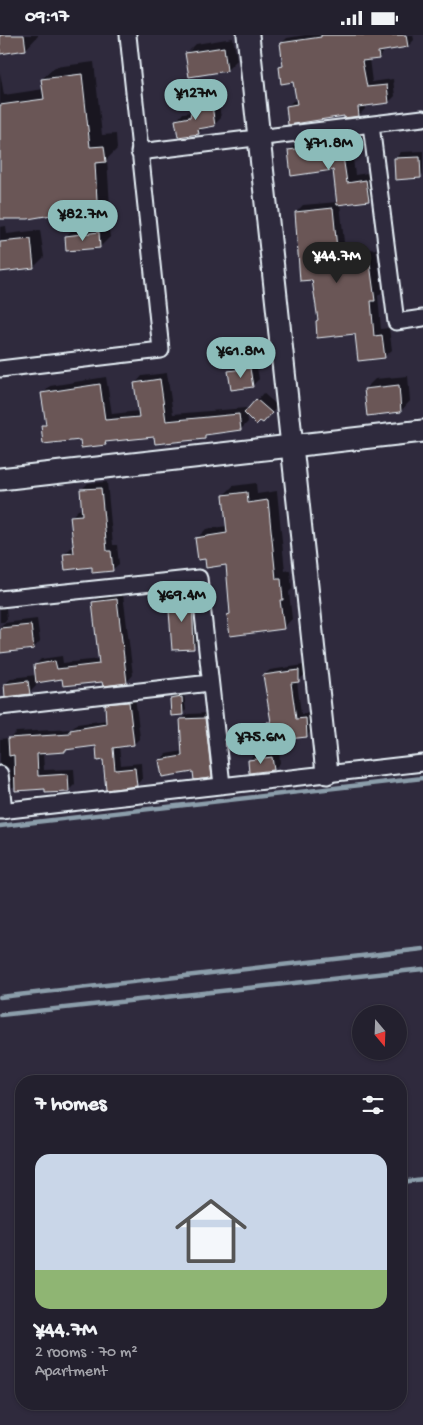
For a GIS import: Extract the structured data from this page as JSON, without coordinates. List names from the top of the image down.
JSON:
{
  "north": "bottom",
  "page": {
    "status": "09:17",
    "price": [
      "¥127M",
      "¥71.8M",
      "¥82.7M",
      "¥44.7M",
      "¥61.8M",
      "¥69.4M",
      "¥75.6M"
    ],
    "heading": "7 homes",
    "list": [
      {
        "name": "¥44.7M",
        "note": "2 rooms · 70 m² · Apartment"
      }
    ]
  }
}
